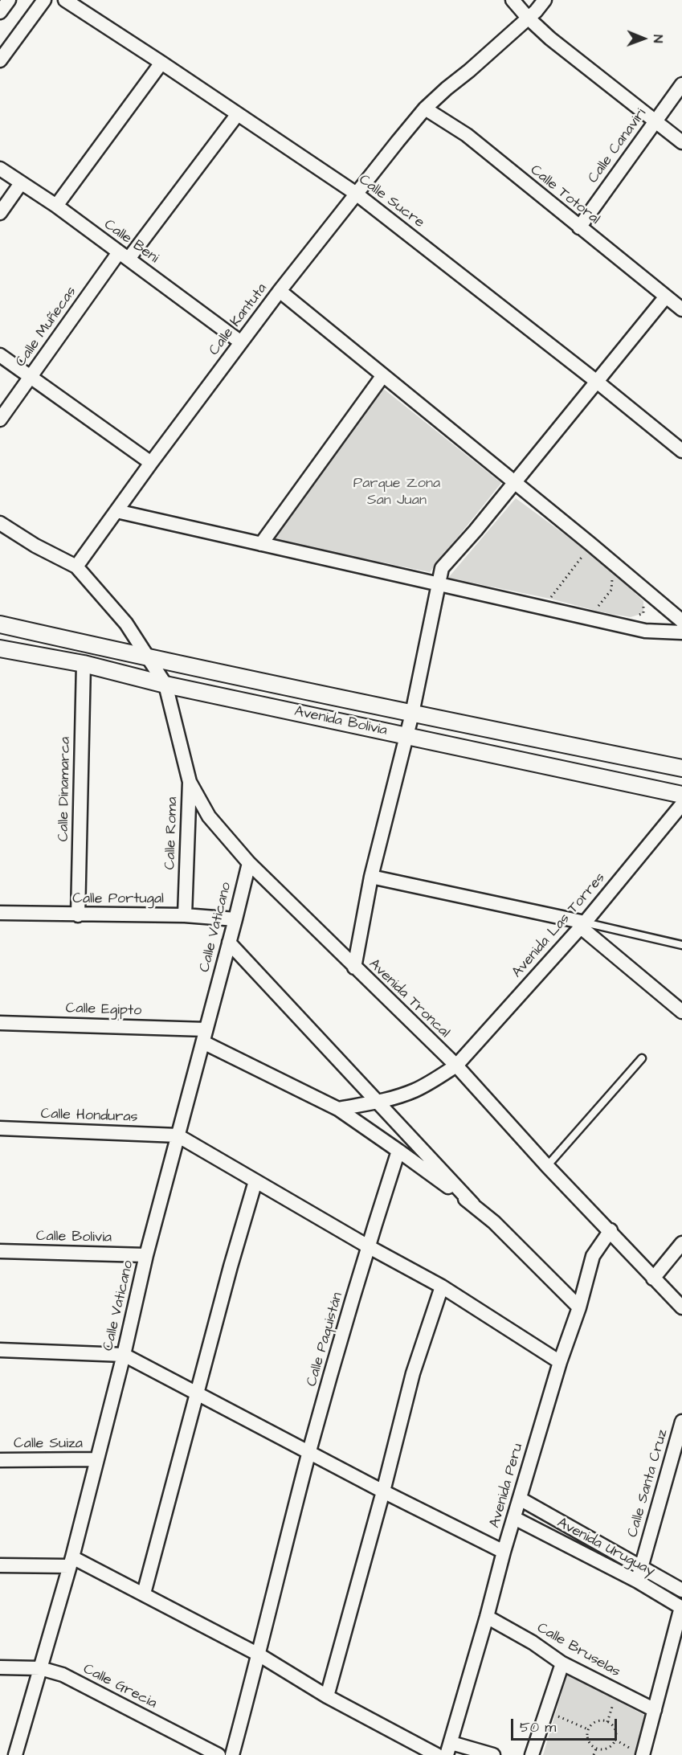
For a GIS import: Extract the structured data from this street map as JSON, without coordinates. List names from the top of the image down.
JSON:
{
  "streets": {
    "street": [
      "Calle Canaviri",
      "Calle Totoral",
      "Calle Sucre",
      "Calle Beni",
      "Calle Kantuta",
      "Calle Muñecas",
      "Avenida Bolivia",
      "Calle Dinamarca",
      "Calle Roma",
      "Calle Portugal",
      "Avenida Las Torres",
      "Calle Vaticano",
      "Avenida Troncal",
      "Calle Egipto",
      "Calle Honduras",
      "Calle Bolivia",
      "Calle Paquistán",
      "Calle Suiza",
      "Calle Santa Cruz",
      "Avenida Peru",
      "Avenida Uruguay",
      "Calle Bruselas",
      "Calle Grecia"
    ]
  },
  "crossings": [
    ["Calle Canaviri", "Calle Totoral"],
    ["Calle Totoral", "Calle Kantuta"],
    ["Calle Sucre", "Calle Kantuta"],
    ["Calle Sucre", "Calle Muñecas"],
    ["Calle Beni", "Calle Kantuta"],
    ["Calle Beni", "Calle Muñecas"],
    ["Avenida Bolivia", "Calle Dinamarca"],
    ["Avenida Bolivia", "Avenida Troncal"],
    ["Calle Dinamarca", "Calle Portugal"],
    ["Calle Roma", "Calle Portugal"],
    ["Calle Roma", "Avenida Troncal"],
    ["Calle Portugal", "Calle Vaticano"],
    ["Avenida Las Torres", "Avenida Troncal"],
    ["Calle Vaticano", "Avenida Troncal"],
    ["Calle Vaticano", "Calle Egipto"],
    ["Calle Vaticano", "Calle Honduras"],
    ["Calle Vaticano", "Calle Bolivia"],
    ["Calle Vaticano", "Calle Suiza"],
    ["Calle Vaticano", "Calle Grecia"],
    ["Avenida Troncal", "Avenida Peru"],
    ["Calle Santa Cruz", "Avenida Uruguay"],
    ["Avenida Peru", "Avenida Uruguay"],
    ["Avenida Peru", "Calle Bruselas"]
  ],
  "parks": ["Parque Zona San Juan"],
  "scale_bar": "50 m",
  "north": "right"
}
